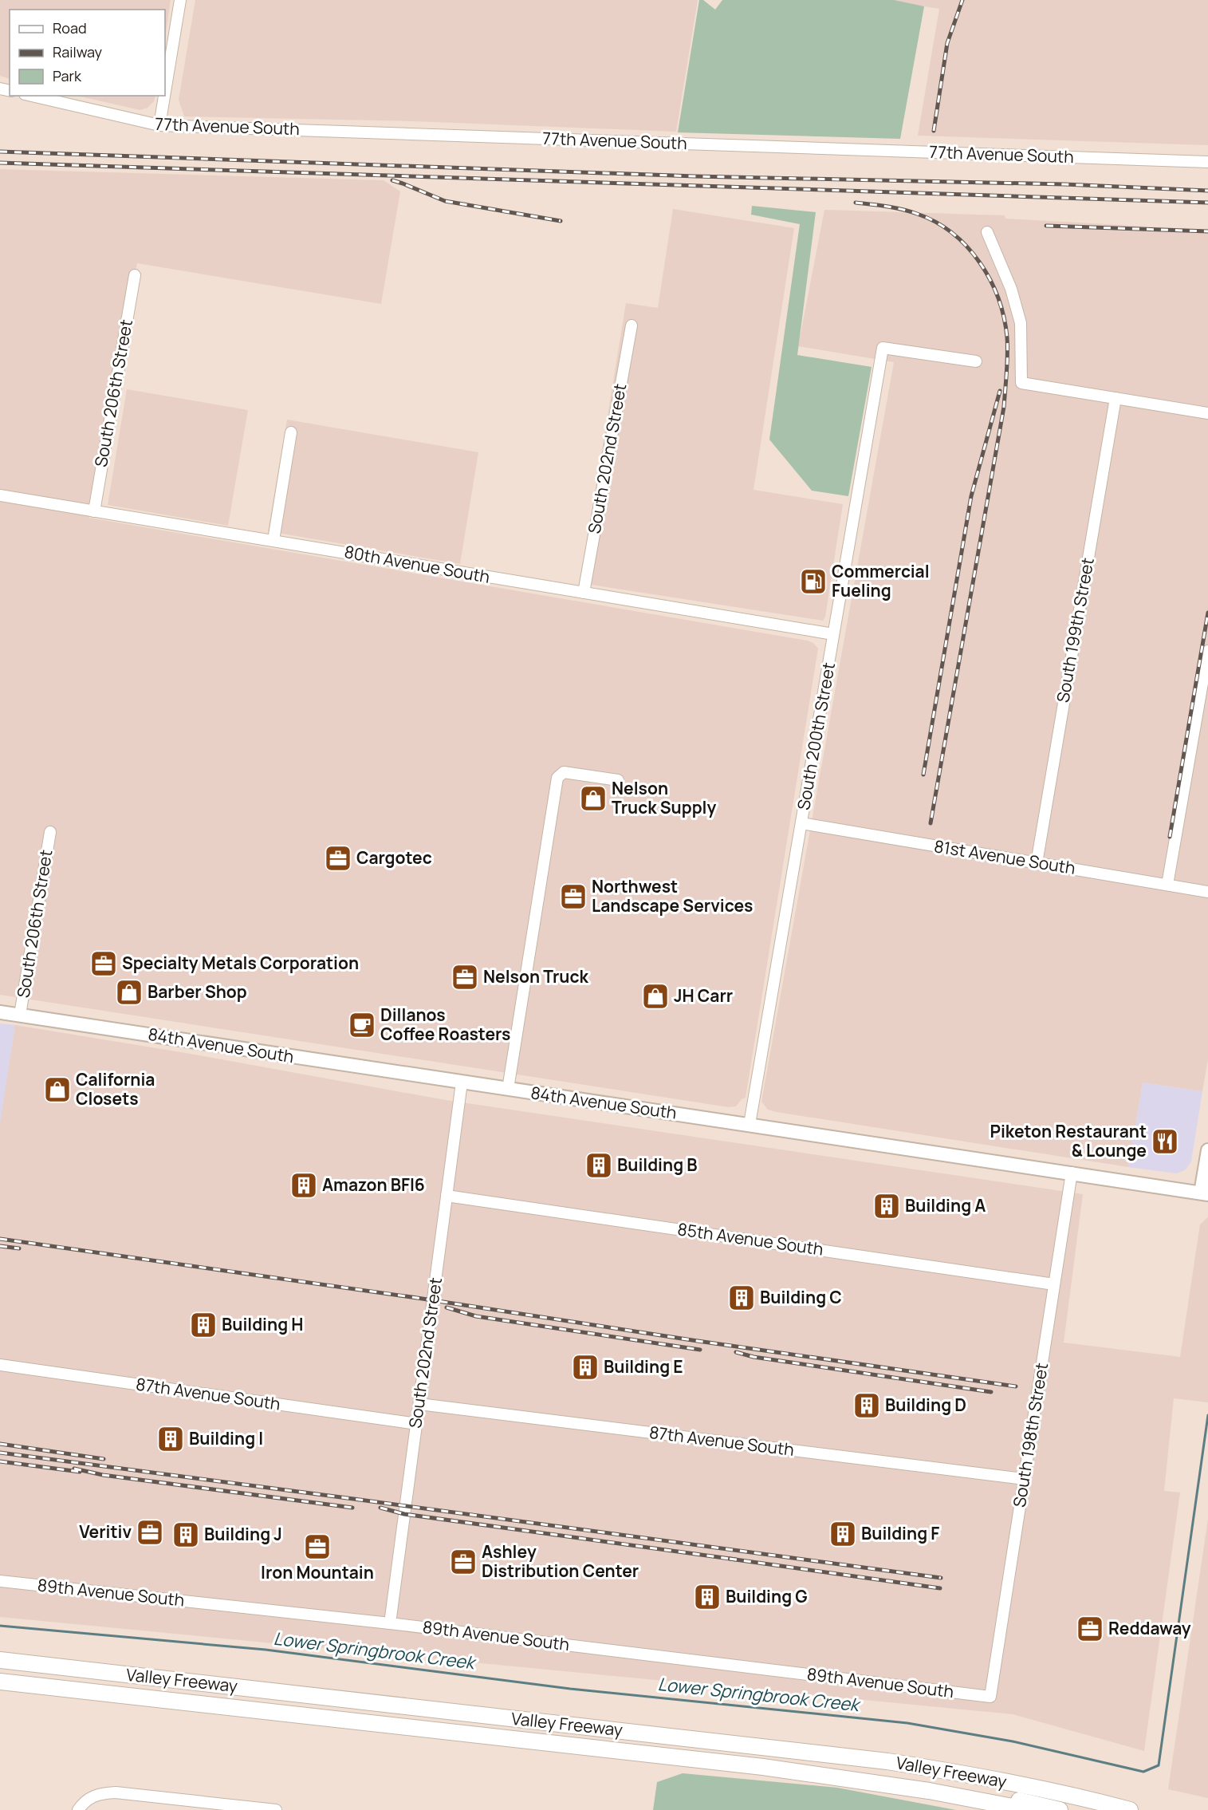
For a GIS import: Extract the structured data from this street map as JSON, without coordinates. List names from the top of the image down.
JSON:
{
  "streets": {
    "highway": ["Valley Freeway"],
    "main road": ["84th Avenue South"],
    "street": [
      "77th Avenue South",
      "South 206th Street",
      "South 202nd Street",
      "80th Avenue South",
      "South 199th Street",
      "South 200th Street",
      "81st Avenue South",
      "85th Avenue South",
      "87th Avenue South",
      "South 198th Street",
      "89th Avenue South"
    ]
  },
  "crossings": [
    ["South 206th Street", "80th Avenue South"],
    ["South 206th Street", "84th Avenue South"],
    ["South 202nd Street", "80th Avenue South"],
    ["South 202nd Street", "84th Avenue South"],
    ["South 202nd Street", "85th Avenue South"],
    ["South 202nd Street", "87th Avenue South"],
    ["South 202nd Street", "89th Avenue South"],
    ["80th Avenue South", "South 200th Street"],
    ["South 199th Street", "81st Avenue South"],
    ["South 200th Street", "81st Avenue South"],
    ["South 200th Street", "84th Avenue South"],
    ["84th Avenue South", "South 198th Street"],
    ["85th Avenue South", "South 198th Street"],
    ["87th Avenue South", "South 198th Street"],
    ["South 198th Street", "89th Avenue South"]
  ],
  "water": ["Lower Springbrook Creek"],
  "places": {
    "fuel station": ["Commercial Fueling"],
    "shop": [
      "Nelson Truck Supply",
      "Barber Shop",
      "JH Carr",
      "California Closets"
    ],
    "office": [
      "Cargotec",
      "Northwest Landscape Services",
      "Specialty Metals Corporation",
      "Nelson Truck",
      "Veritiv",
      "Iron Mountain",
      "Ashley Distribution Center",
      "Reddaway"
    ],
    "cafe": ["Dillanos Coffee Roasters"],
    "restaurant": ["Piketon Restaurant & Lounge"],
    "building": [
      "Building B",
      "Amazon BFI6",
      "Building A",
      "Building C",
      "Building H",
      "Building E",
      "Building D",
      "Building I",
      "Building F",
      "Building J",
      "Building G"
    ]
  },
  "legend": ["Road", "Railway", "Park"]
}
